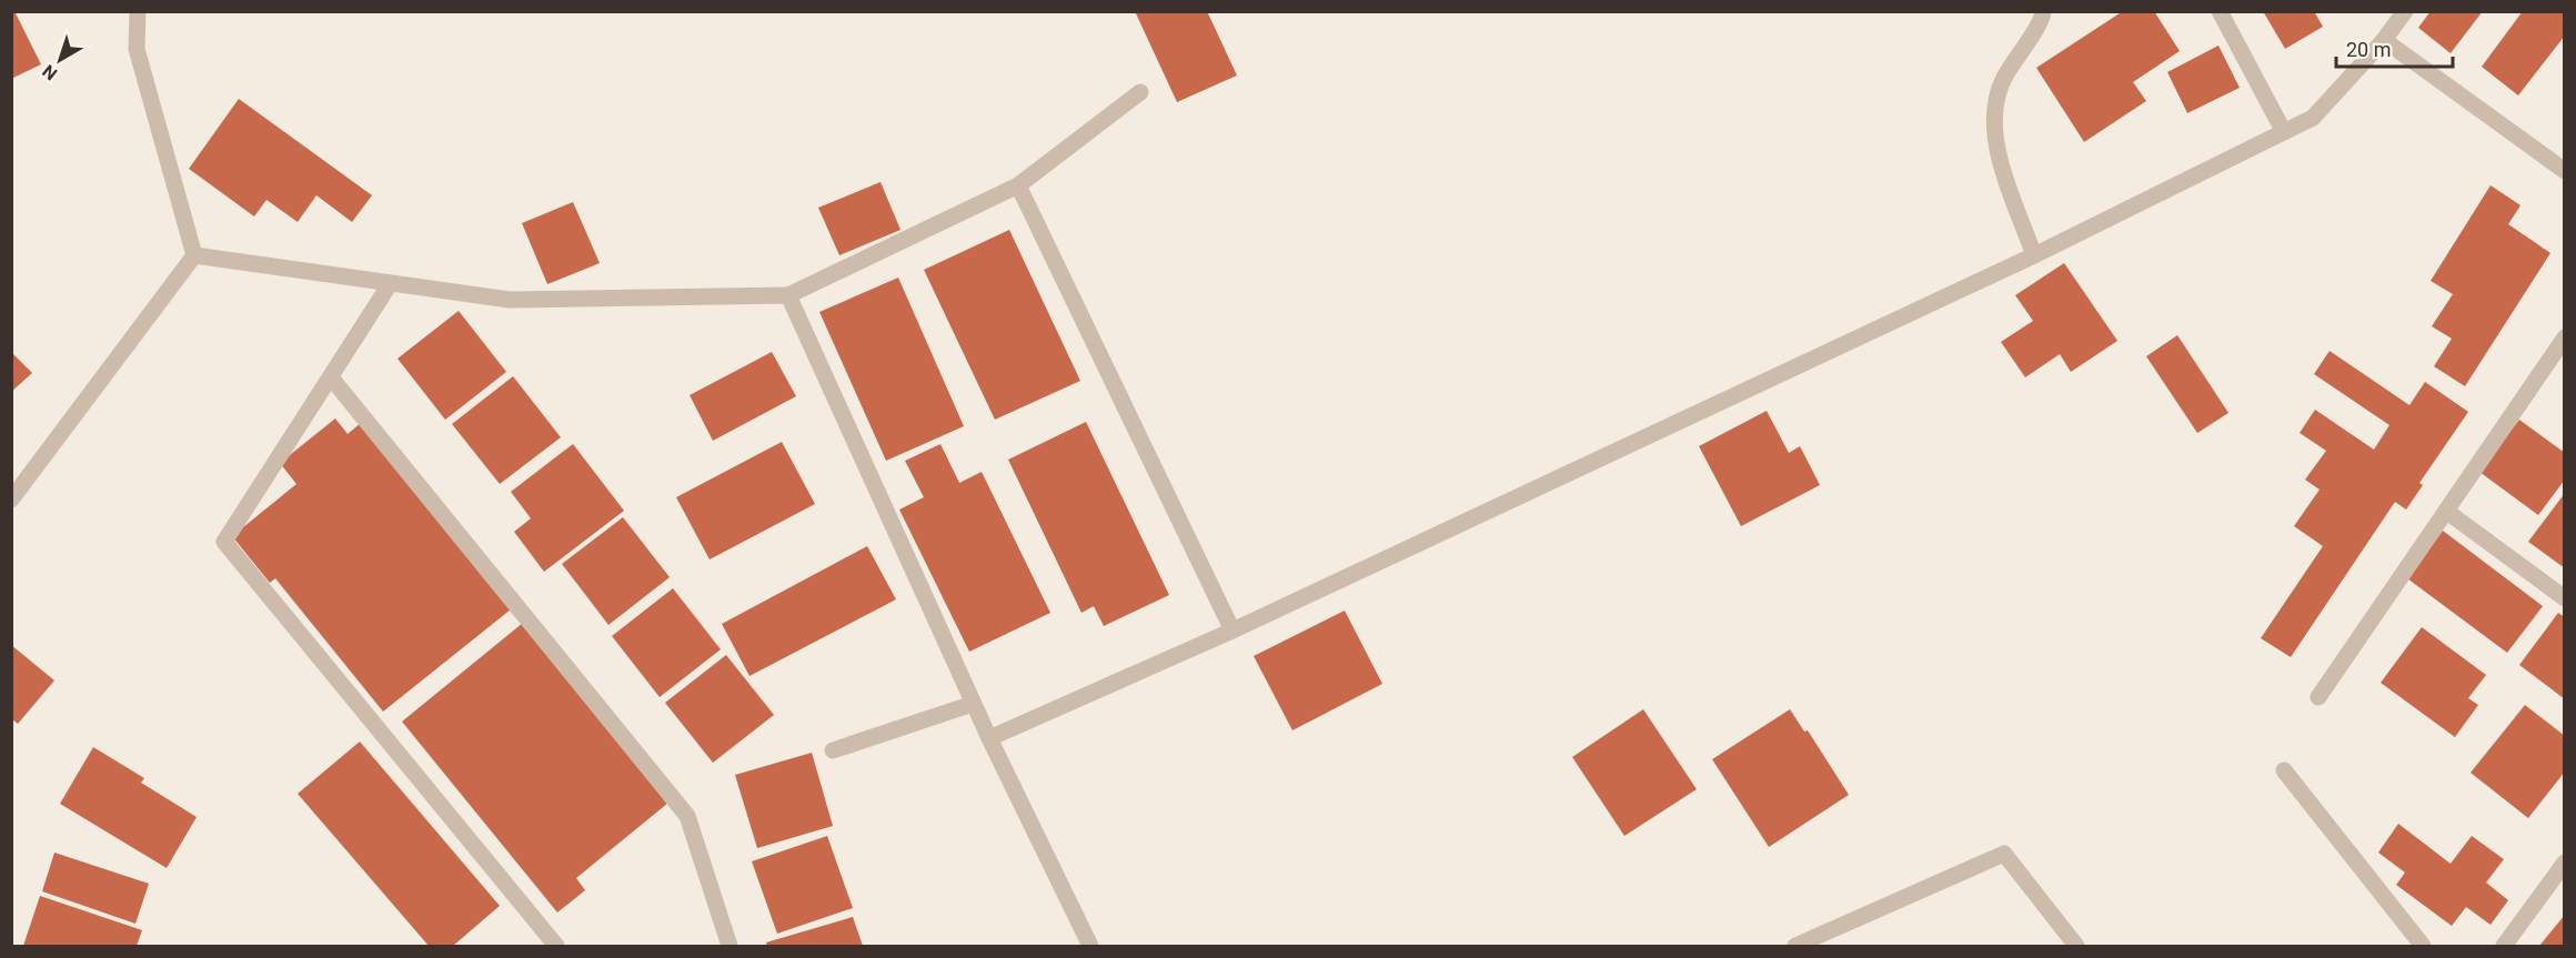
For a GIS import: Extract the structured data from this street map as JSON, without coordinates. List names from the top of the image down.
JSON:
{
  "scale_bar": "20 m",
  "north": "bottom left"
}
